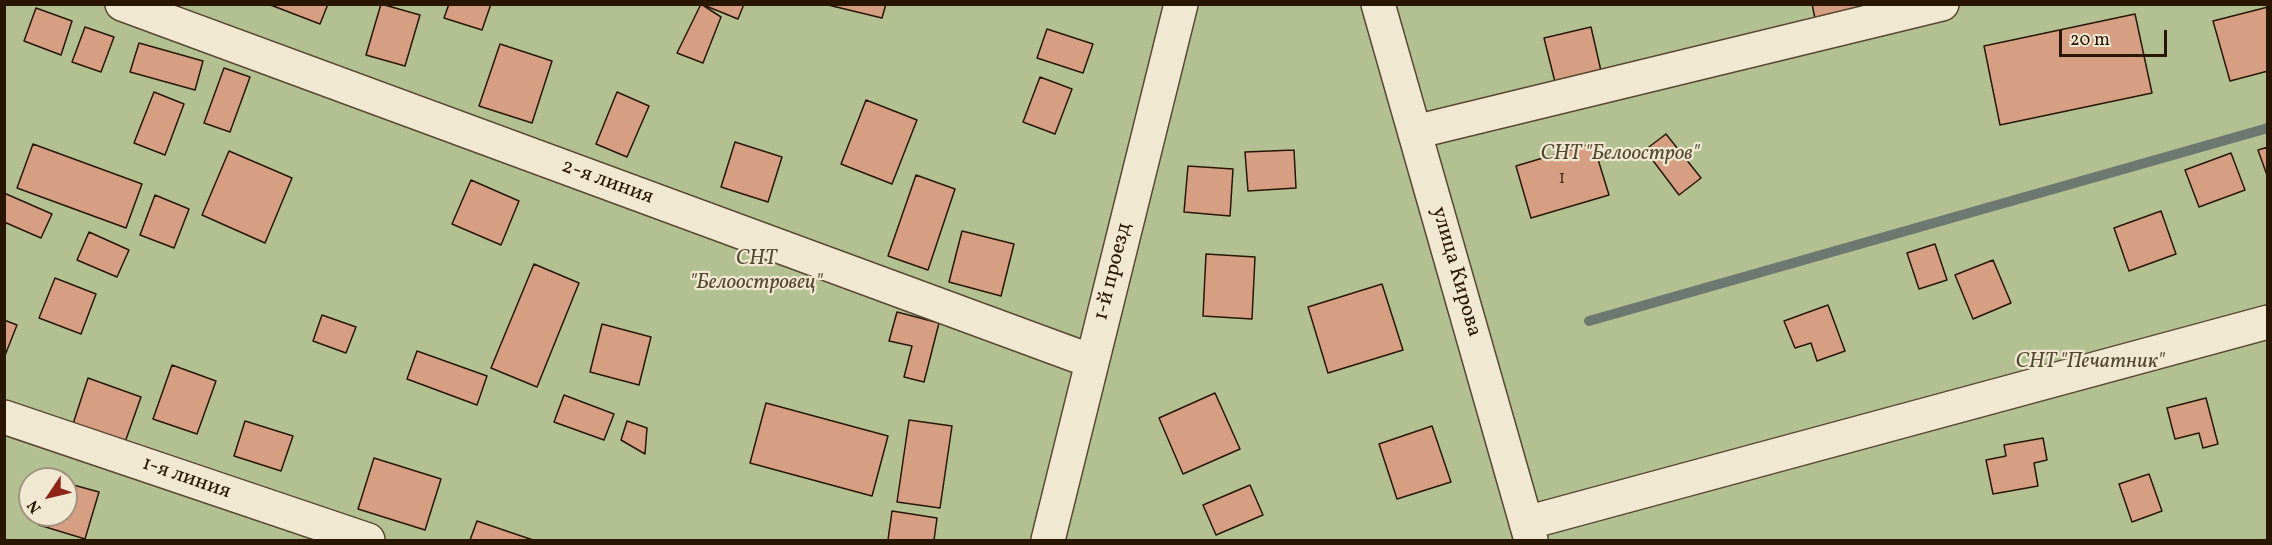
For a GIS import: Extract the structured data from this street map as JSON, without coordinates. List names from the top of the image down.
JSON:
{
  "streets": {
    "street": [
      "2-я линия",
      "1-й проезд",
      "улица Кирова",
      "1-я линия"
    ]
  },
  "crossings": [
    ["2-я линия", "1-й проезд"]
  ],
  "parks": ["СНТ \"Белоостров\"", "СНТ \"Белоостровец\"", "СНТ \"Печатник\""],
  "house_numbers": ["1"],
  "scale_bar": "20 m",
  "north": "bottom left"
}
